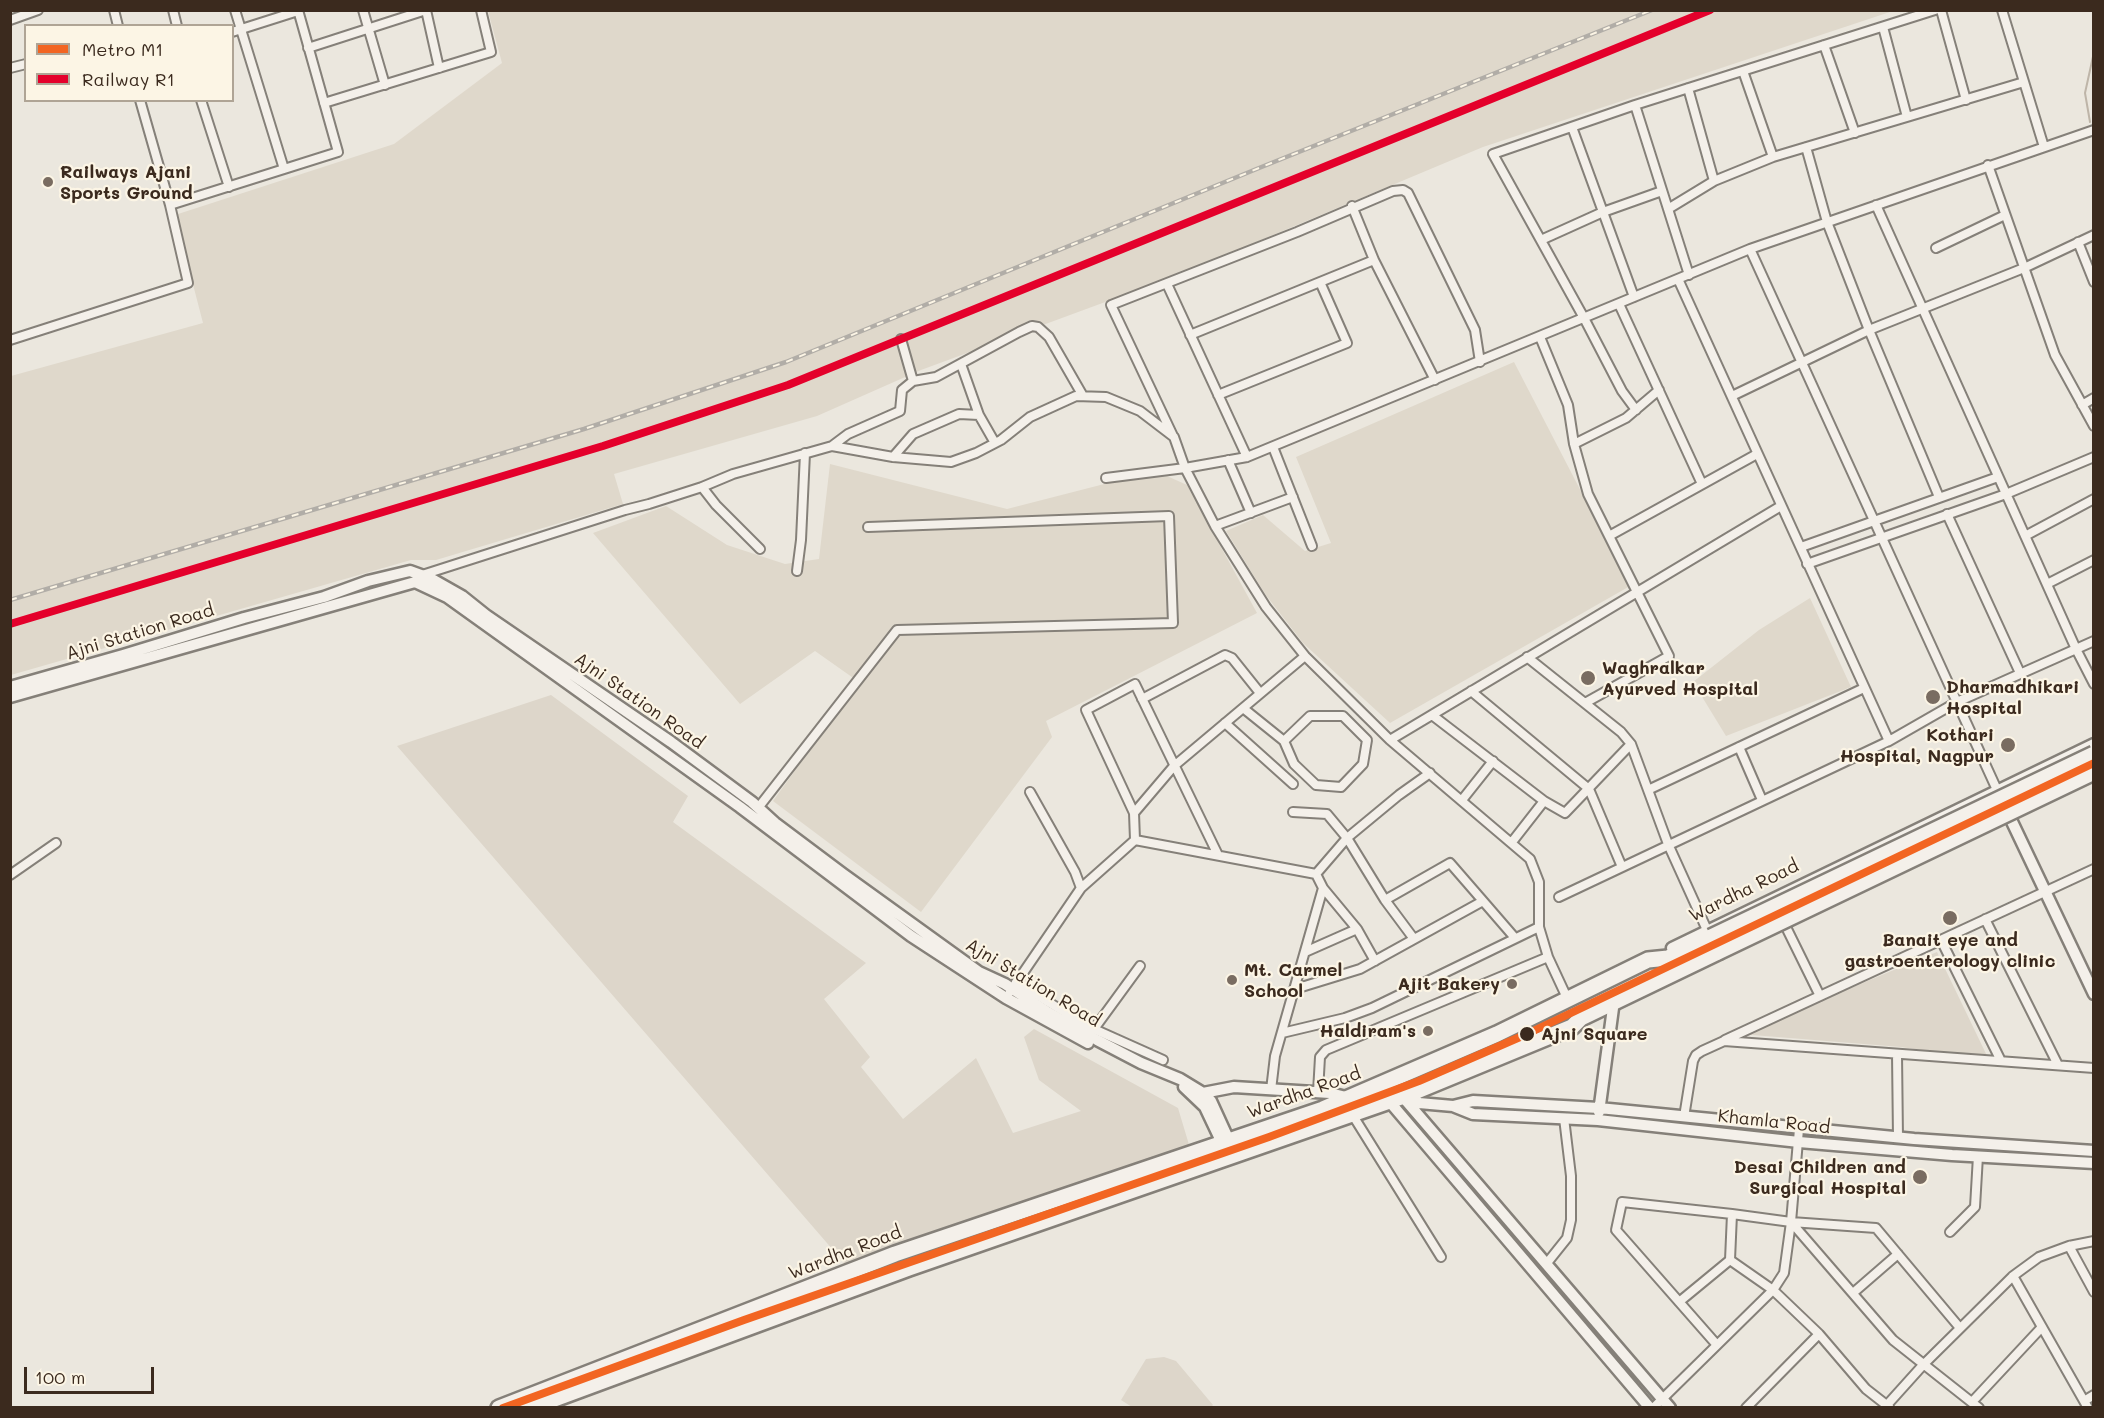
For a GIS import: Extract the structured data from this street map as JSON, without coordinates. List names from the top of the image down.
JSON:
{
  "streets": {
    "highway": ["Wardha Road"],
    "street": ["Ajni Station Road", "Khamla Road"]
  },
  "crossings": [
    ["Wardha Road", "Khamla Road"]
  ],
  "places": [
    "Railways Ajani Sports Ground",
    "Waghralkar Ayurved Hospital",
    "Dharmadhikari Hospital",
    "Kothari Hospital, Nagpur",
    "Banait eye and gastroenterology clinic",
    "Mt. Carmel School",
    "Ajit Bakery",
    "Haldiram's",
    "Ajni Square",
    "Desai Children and Surgical Hospital"
  ],
  "lines": ["rail line R1", "metro line M1"],
  "legend": ["Metro M1", "Railway R1"],
  "scale_bar": "100 m"
}
